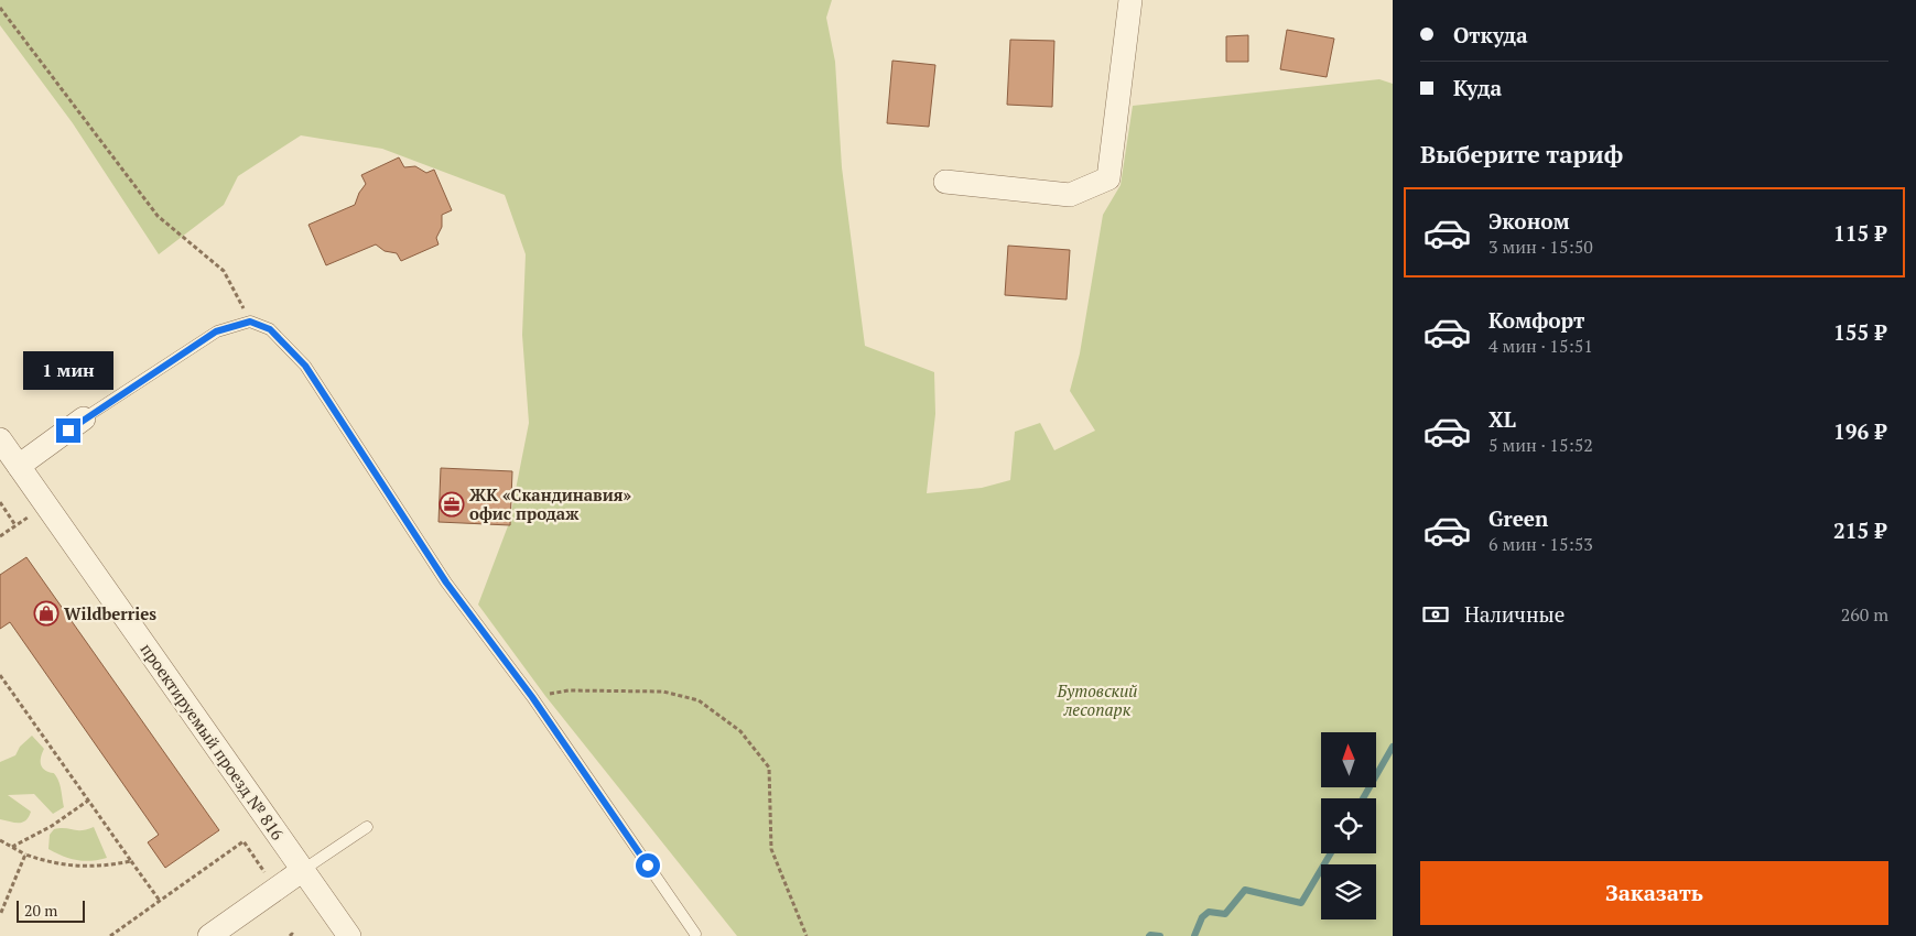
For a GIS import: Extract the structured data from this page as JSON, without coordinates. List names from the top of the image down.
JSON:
{
  "streets": {
    "street": ["проектируемый проезд № 816"]
  },
  "parks": ["Бутовский лесопарк"],
  "places": {
    "office": ["ЖК «Скандинавия» офис продаж"],
    "shop": ["Wildberries"]
  },
  "scale_bar": "20 m",
  "north": "top",
  "page": {
    "banner": ["Откуда", "Куда"],
    "heading": "Выберите тариф",
    "list": [
      {
        "name": "Эконом",
        "note": "3 мин · 15:50",
        "value": "115 ₽"
      },
      {
        "name": "Комфорт",
        "note": "4 мин · 15:51",
        "value": "155 ₽"
      },
      {
        "name": "XL",
        "note": "5 мин · 15:52",
        "value": "196 ₽"
      },
      {
        "name": "Green",
        "note": "6 мин · 15:53",
        "value": "215 ₽"
      }
    ],
    "bubble": "1 мин",
    "pay": ["Наличные", "260 m"],
    "buttons": "Заказать",
    "scale": "20 m"
  }
}
